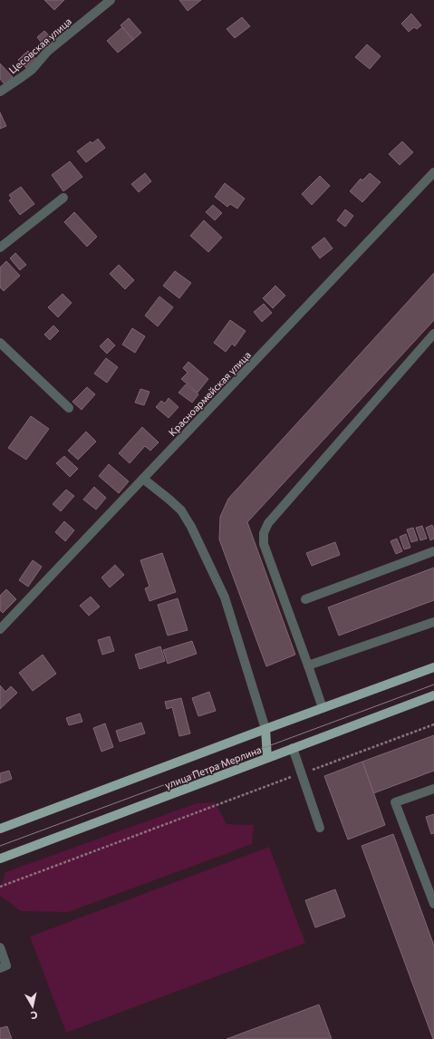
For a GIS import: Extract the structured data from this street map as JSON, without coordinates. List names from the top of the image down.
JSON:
{
  "streets": {
    "main road": ["улица Петра Мерлина"],
    "street": ["Цесовская улица", "Красноармейская улица"]
  },
  "north": "bottom"
}
